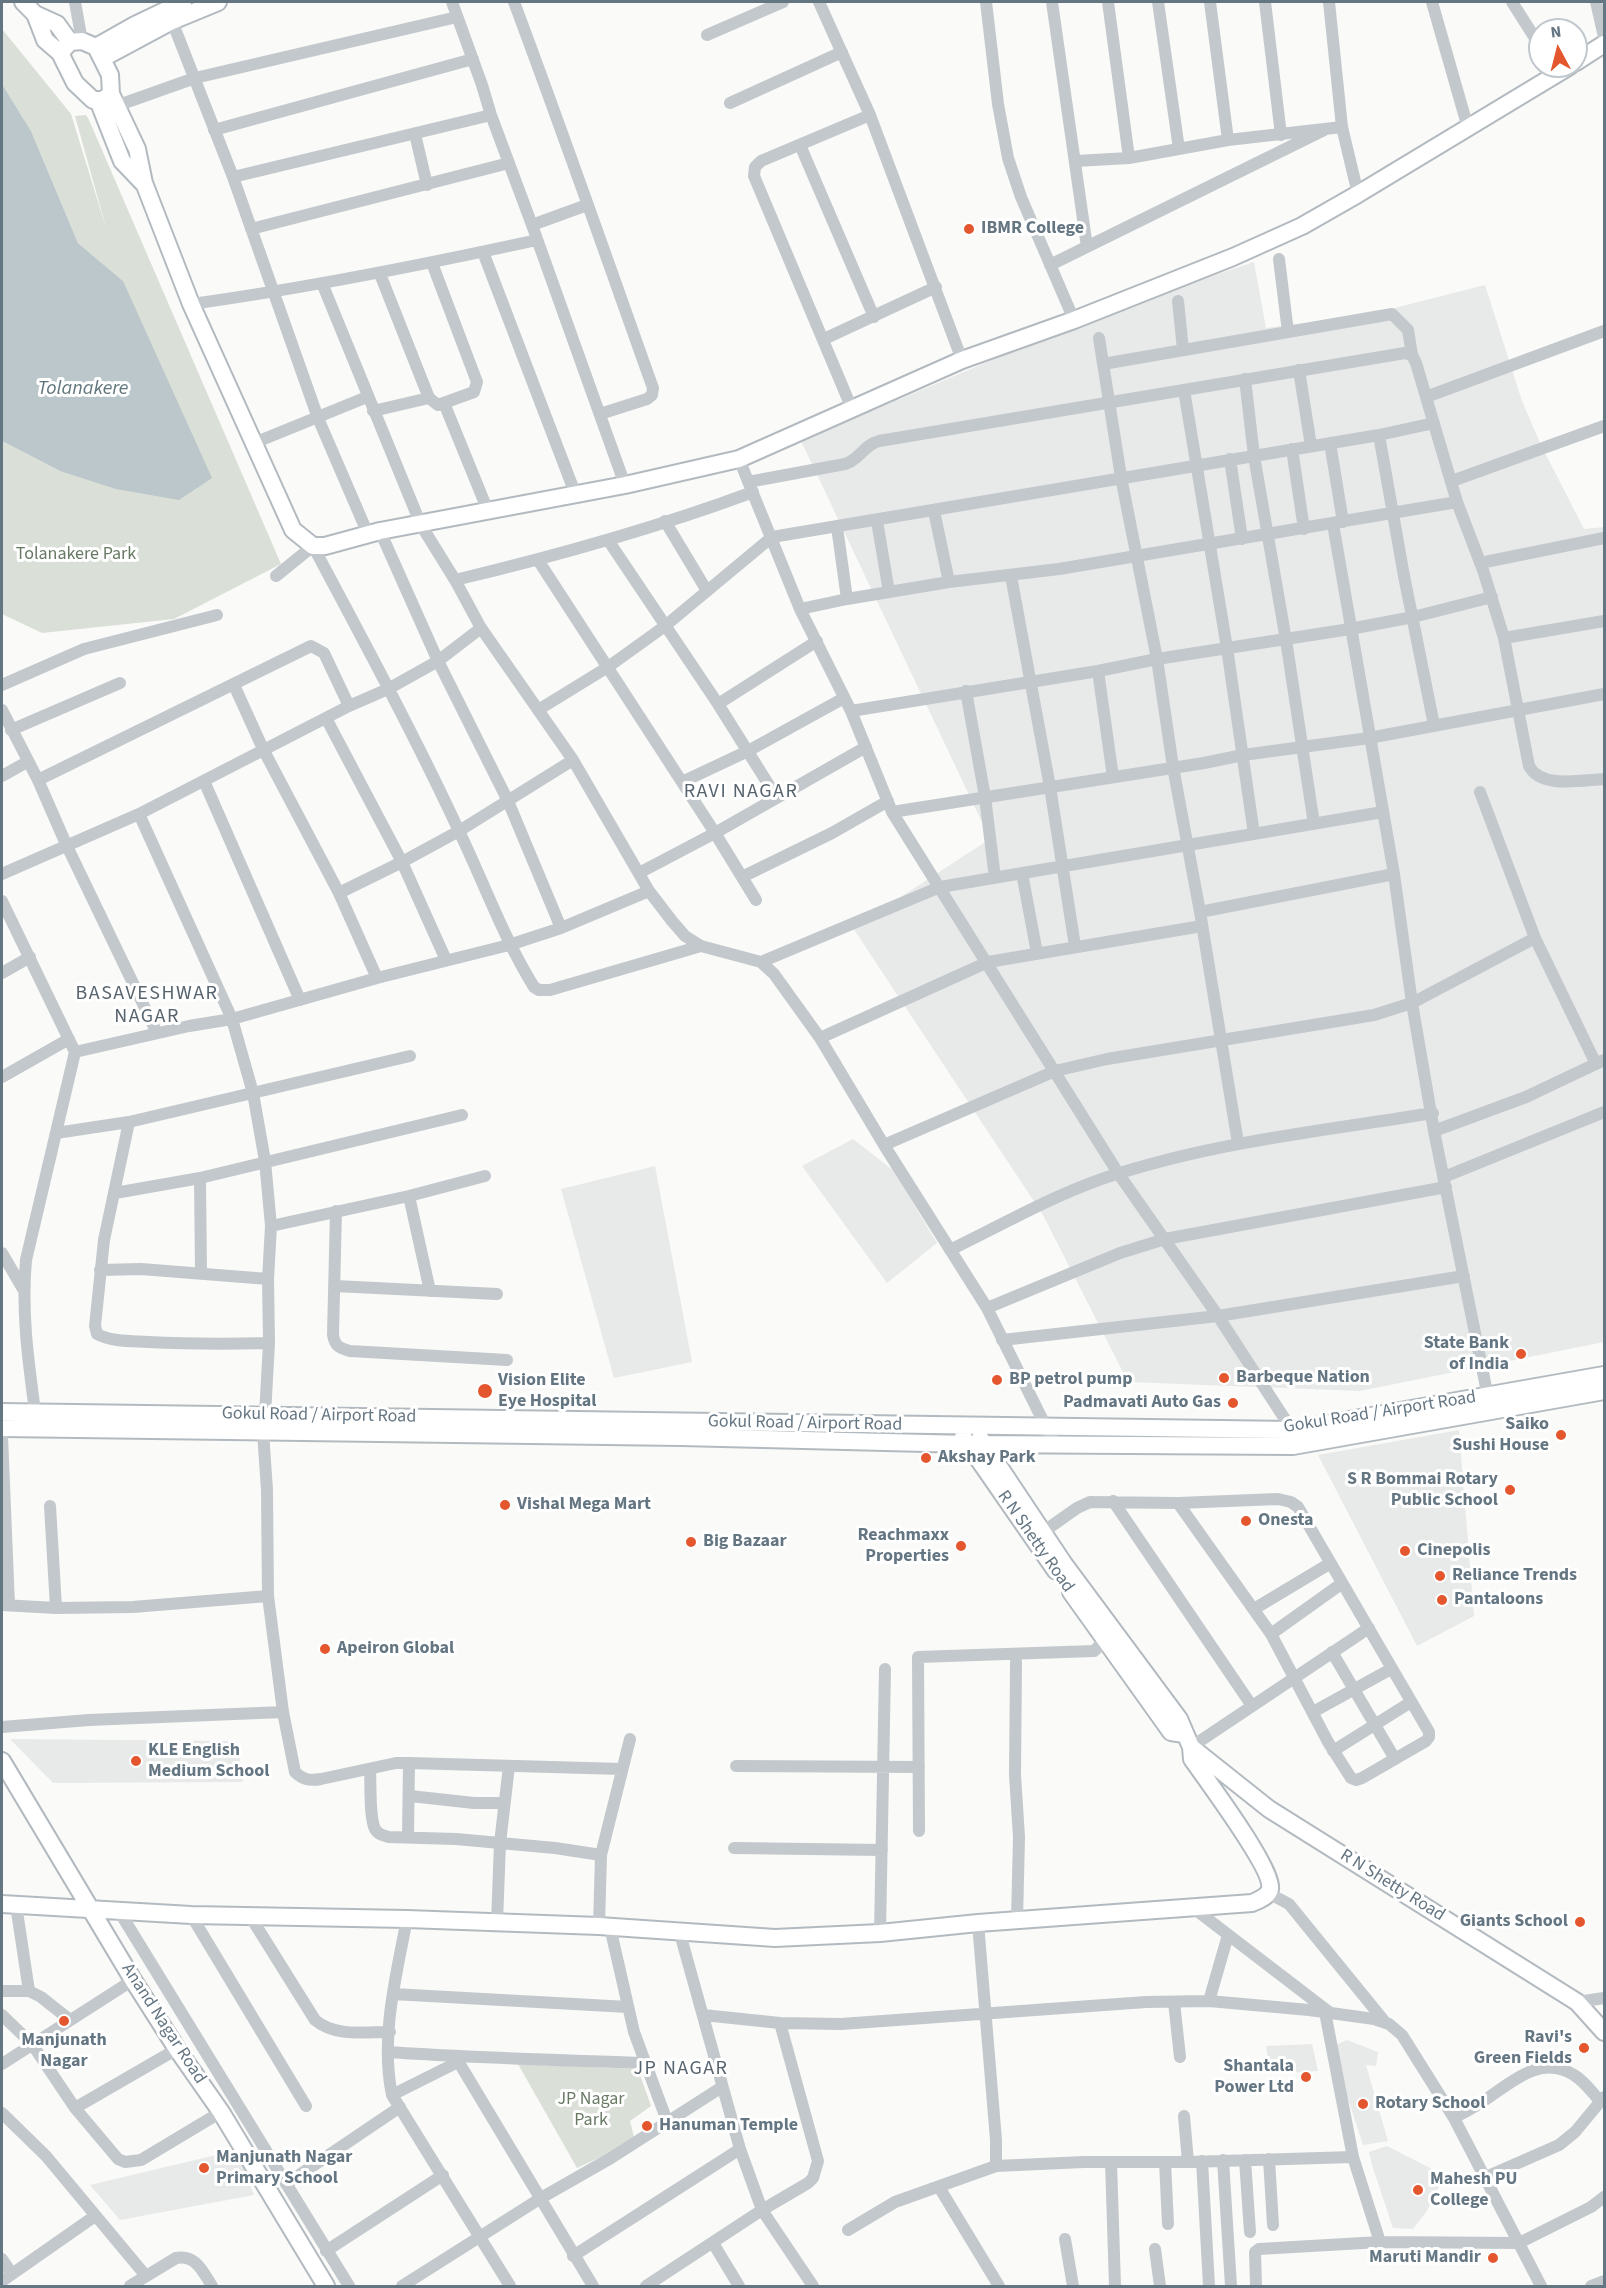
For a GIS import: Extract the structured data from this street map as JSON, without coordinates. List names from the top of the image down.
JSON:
{
  "streets": {
    "street": ["Gokul Road / Airport Road", "R N Shetty Road", "Anand Nagar Road"]
  },
  "crossings": [
    ["Gokul Road / Airport Road", "R N Shetty Road"]
  ],
  "districts": ["RAVI NAGAR", "BASAVESHWAR NAGAR", "JP NAGAR"],
  "water": ["Tolanakere"],
  "parks": ["Tolanakere Park", "JP Nagar Park"],
  "places": [
    "IBMR College",
    "State Bank of India",
    "Barbeque Nation",
    "BP petrol pump",
    "Vision Elite Eye Hospital",
    "Padmavati Auto Gas",
    "Saiko Sushi House",
    "Akshay Park",
    "S R Bommai Rotary Public School",
    "Vishal Mega Mart",
    "Onesta",
    "Big Bazaar",
    "Reachmaxx Properties",
    "Cinepolis",
    "Reliance Trends",
    "Pantaloons",
    "Apeiron Global",
    "KLE English Medium School",
    "Giants School",
    "Manjunath Nagar",
    "Ravi's Green Fields",
    "Shantala Power Ltd",
    "Rotary School",
    "Hanuman Temple",
    "Manjunath Nagar Primary School",
    "Mahesh PU College",
    "Maruti Mandir"
  ],
  "north": "top"
}
